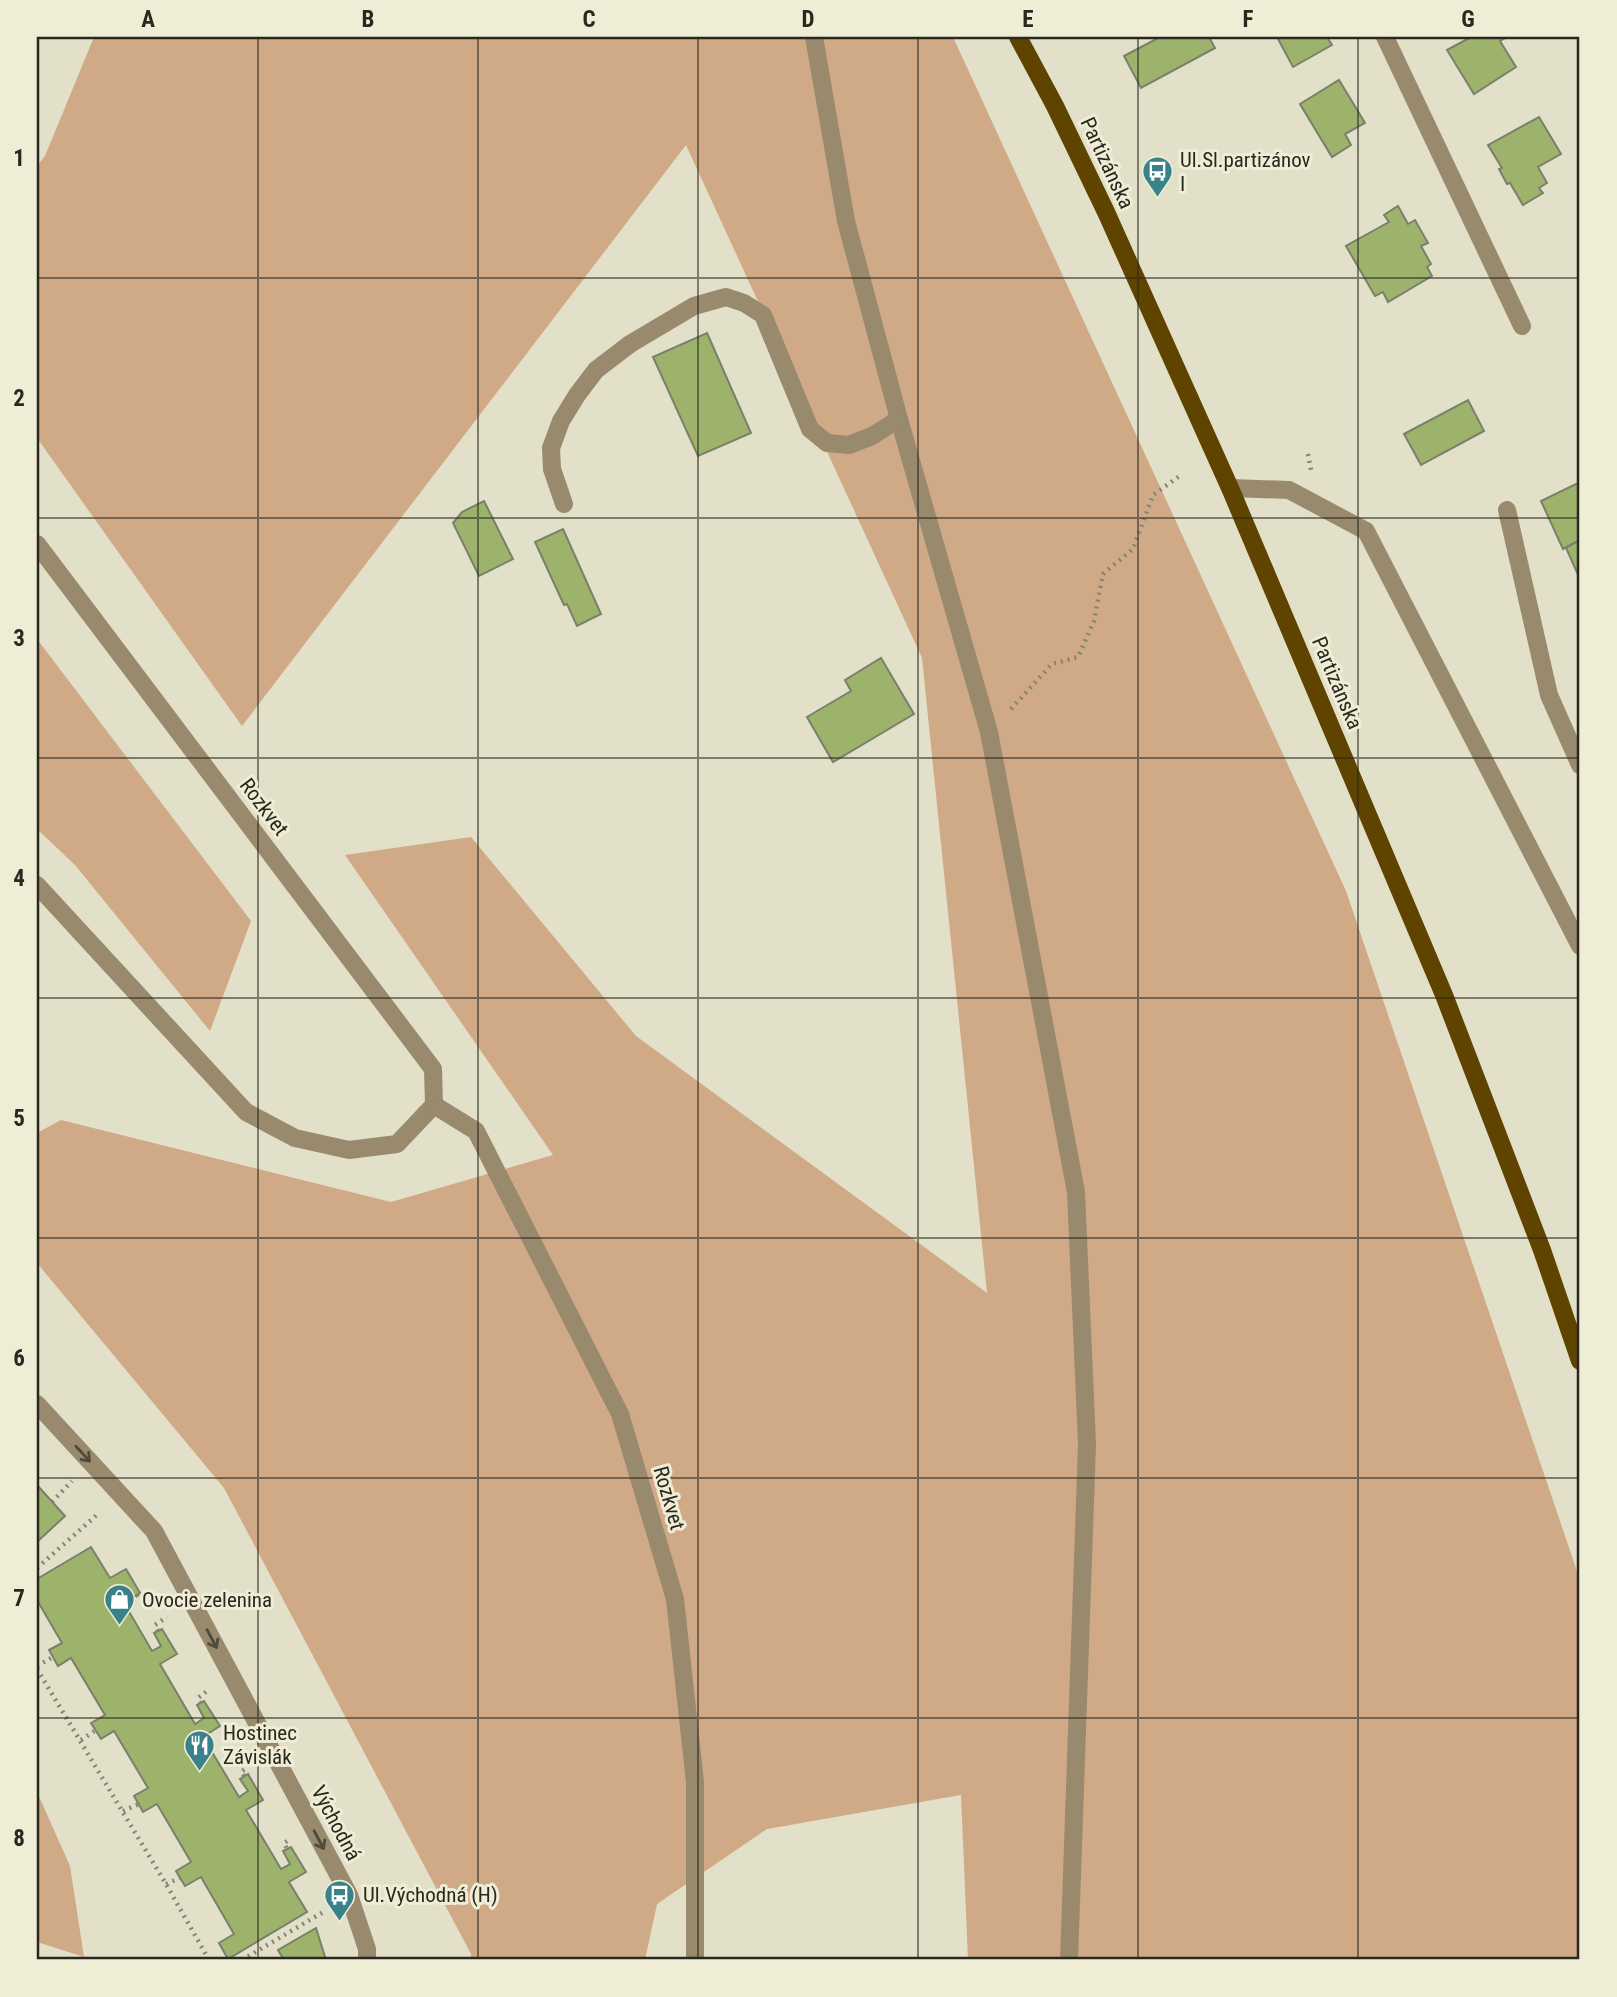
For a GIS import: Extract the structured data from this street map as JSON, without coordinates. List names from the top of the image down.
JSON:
{
  "streets": {
    "main road": ["Partizánska"],
    "street": ["Rozkvet", "Východná"]
  },
  "one_way": ["Východná"],
  "places": {
    "bus stop": ["Ul.Sl.partizánov I", "Ul.Východná (H)"],
    "shop": ["Ovocie zelenina"],
    "restaurant": ["Hostinec Závislák"]
  },
  "grid": {
    "columns": [
      "A",
      "B",
      "C",
      "D",
      "E",
      "F",
      "G"
    ],
    "rows": [
      "1",
      "2",
      "3",
      "4",
      "5",
      "6",
      "7",
      "8"
    ]
  }
}
